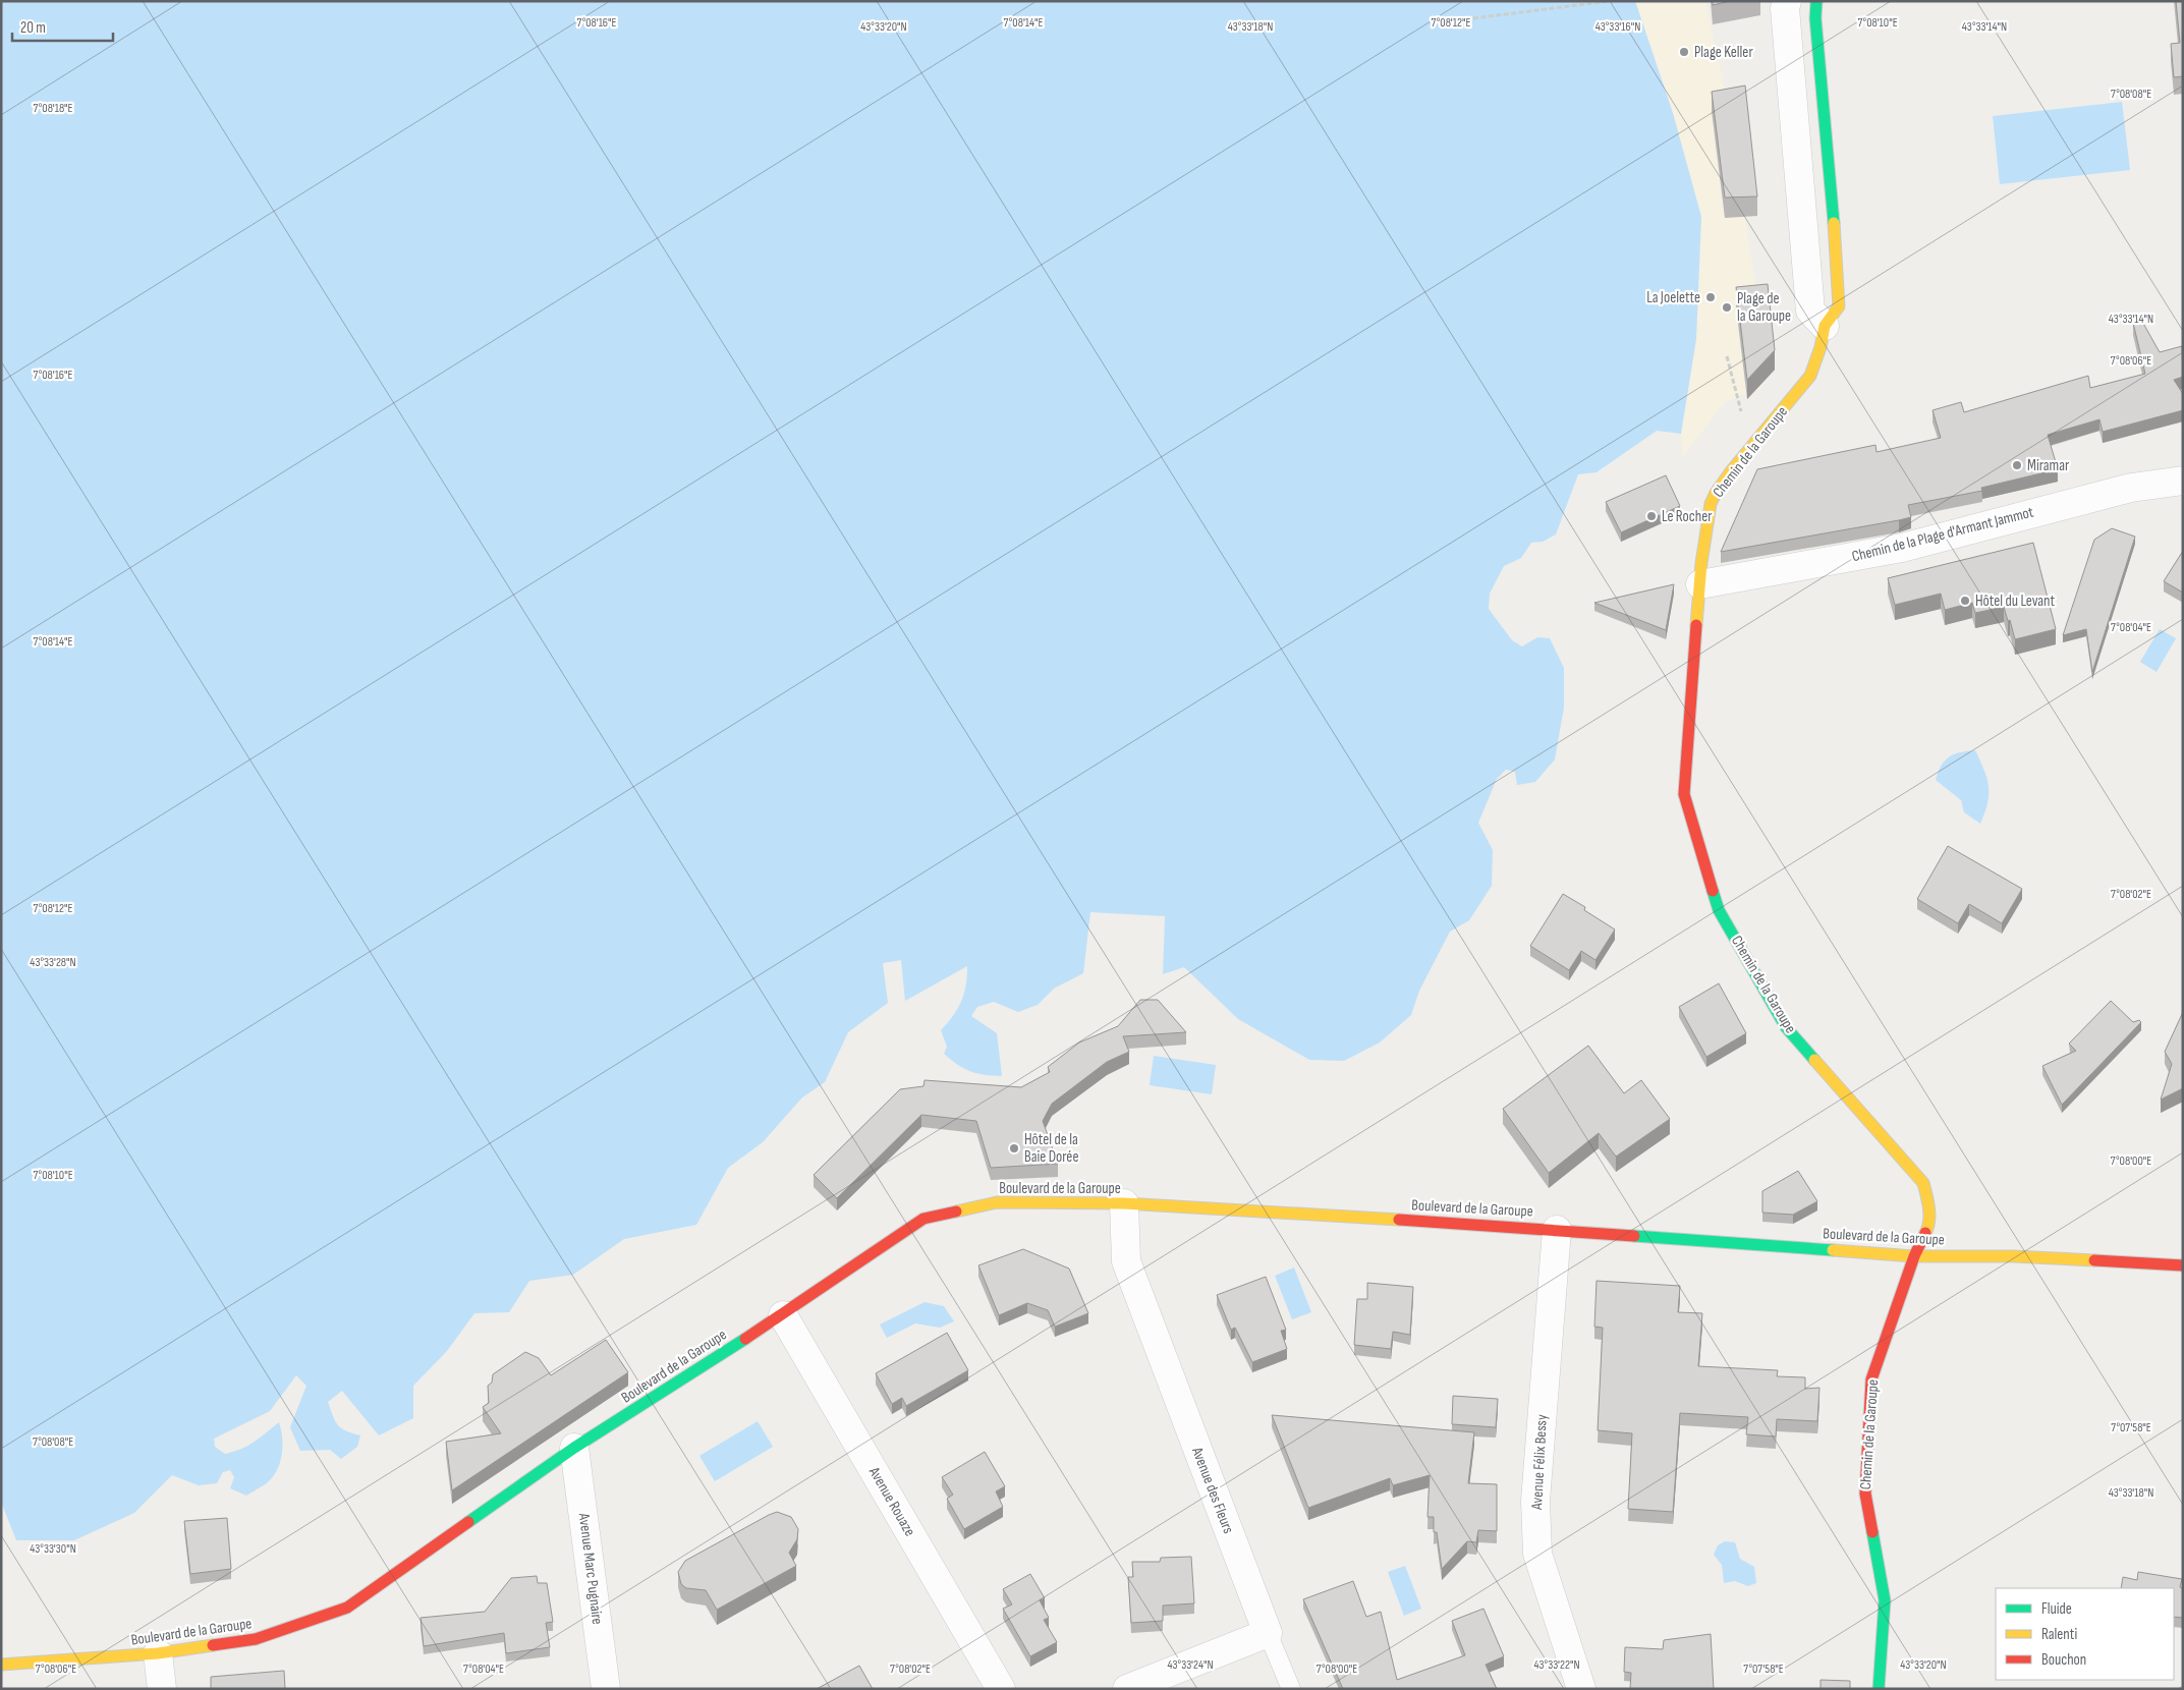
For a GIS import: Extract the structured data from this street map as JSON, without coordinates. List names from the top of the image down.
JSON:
{
  "streets": {
    "street": [
      "Chemin de la Garoupe",
      "Chemin de la Plage d'Armant Jammot",
      "Boulevard de la Garoupe",
      "Avenue Félix Bessy",
      "Avenue des Fleurs",
      "Avenue Rouaze",
      "Avenue Marc Pugnaire"
    ]
  },
  "crossings": [
    ["Chemin de la Garoupe", "Chemin de la Plage d'Armant Jammot"],
    ["Chemin de la Garoupe", "Boulevard de la Garoupe"],
    ["Boulevard de la Garoupe", "Avenue Félix Bessy"],
    ["Boulevard de la Garoupe", "Avenue des Fleurs"],
    ["Boulevard de la Garoupe", "Avenue Rouaze"],
    ["Boulevard de la Garoupe", "Avenue Marc Pugnaire"]
  ],
  "places": [
    "Plage Keller",
    "La Joelette",
    "Plage de la Garoupe",
    "Miramar",
    "Le Rocher",
    "Hôtel du Levant",
    "Hôtel de la Baie Dorée"
  ],
  "legend": ["Fluide", "Ralenti", "Bouchon"],
  "scale_bar": "20 m",
  "coordinates": [
    "7°08'16\"E",
    "7°08'14\"E",
    "7°08'12\"E",
    "7°08'10\"E",
    "43°33'20\"N",
    "43°33'18\"N",
    "43°33'16\"N",
    "43°33'14\"N",
    "7°08'08\"E",
    "7°08'18\"E",
    "7°08'06\"E",
    "7°08'04\"E",
    "7°08'02\"E",
    "43°33'28\"N",
    "7°08'00\"E",
    "7°07'58\"E",
    "43°33'30\"N",
    "43°33'24\"N",
    "43°33'22\"N"
  ]
}
